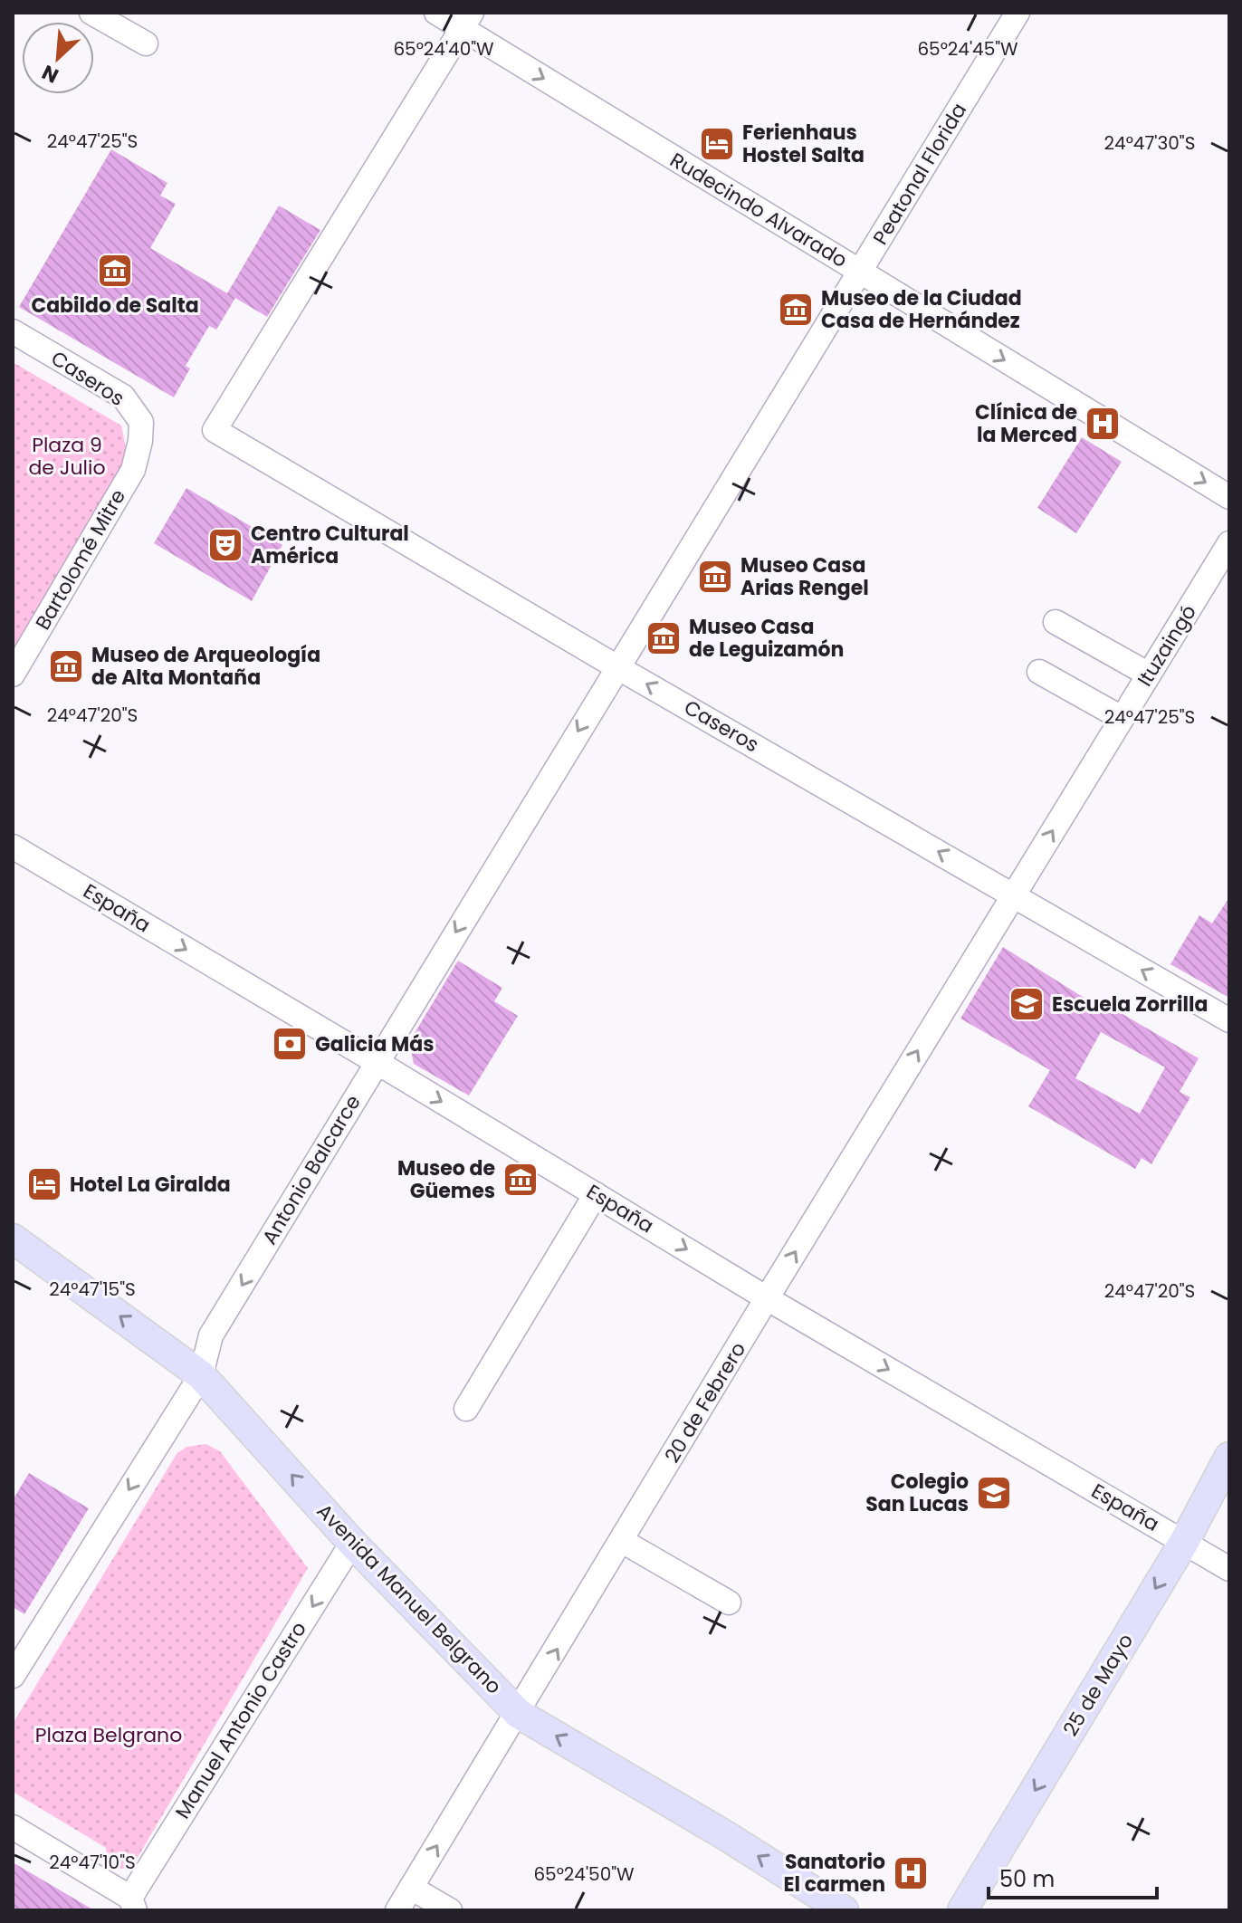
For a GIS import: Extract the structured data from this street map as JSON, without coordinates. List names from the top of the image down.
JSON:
{
  "streets": {
    "main road": ["Avenida Manuel Belgrano", "25 de Mayo"],
    "street": [
      "Peatonal Florida",
      "Rudecindo Alvarado",
      "Caseros",
      "Bartolomé Mitre",
      "Ituzaingó",
      "España",
      "Antonio Balcarce",
      "20 de Febrero",
      "Manuel Antonio Castro"
    ]
  },
  "crossings": [
    ["Peatonal Florida", "Rudecindo Alvarado"],
    ["Peatonal Florida", "Caseros"],
    ["Peatonal Florida", "Antonio Balcarce"],
    ["Rudecindo Alvarado", "Caseros"],
    ["Caseros", "Bartolomé Mitre"],
    ["Caseros", "Ituzaingó"],
    ["Caseros", "Antonio Balcarce"],
    ["Caseros", "20 de Febrero"],
    ["Ituzaingó", "20 de Febrero"],
    ["España", "Antonio Balcarce"],
    ["España", "20 de Febrero"],
    ["España", "25 de Mayo"],
    ["Antonio Balcarce", "Avenida Manuel Belgrano"],
    ["20 de Febrero", "Avenida Manuel Belgrano"],
    ["Avenida Manuel Belgrano", "Manuel Antonio Castro"]
  ],
  "one_way": [
    "Rudecindo Alvarado",
    "Caseros",
    "Ituzaingó",
    "España",
    "Antonio Balcarce",
    "20 de Febrero",
    "Avenida Manuel Belgrano",
    "25 de Mayo",
    "Manuel Antonio Castro"
  ],
  "parks": ["Plaza 9 de Julio", "Plaza Belgrano"],
  "places": {
    "hotel": ["Ferienhaus Hostel Salta", "Hotel La Giralda"],
    "museum": [
      "Cabildo de Salta",
      "Museo de la Ciudad Casa de Hernández",
      "Museo Casa Arias Rengel",
      "Museo Casa de Leguizamón",
      "Museo de Arqueología de Alta Montaña",
      "Museo de Güemes"
    ],
    "hospital": ["Clínica de la Merced", "Sanatorio El carmen"],
    "theatre": ["Centro Cultural América"],
    "school or university": ["Escuela Zorrilla", "Colegio San Lucas"],
    "bank": ["Galicia Más"]
  },
  "scale_bar": "50 m",
  "north": "bottom left",
  "coordinates": [
    "65°24'40\"W",
    "65°24'45\"W",
    "24°47'25\"S",
    "24°47'30\"S",
    "24°47'20\"S",
    "24°47'15\"S",
    "24°47'10\"S",
    "65°24'50\"W"
  ]
}
